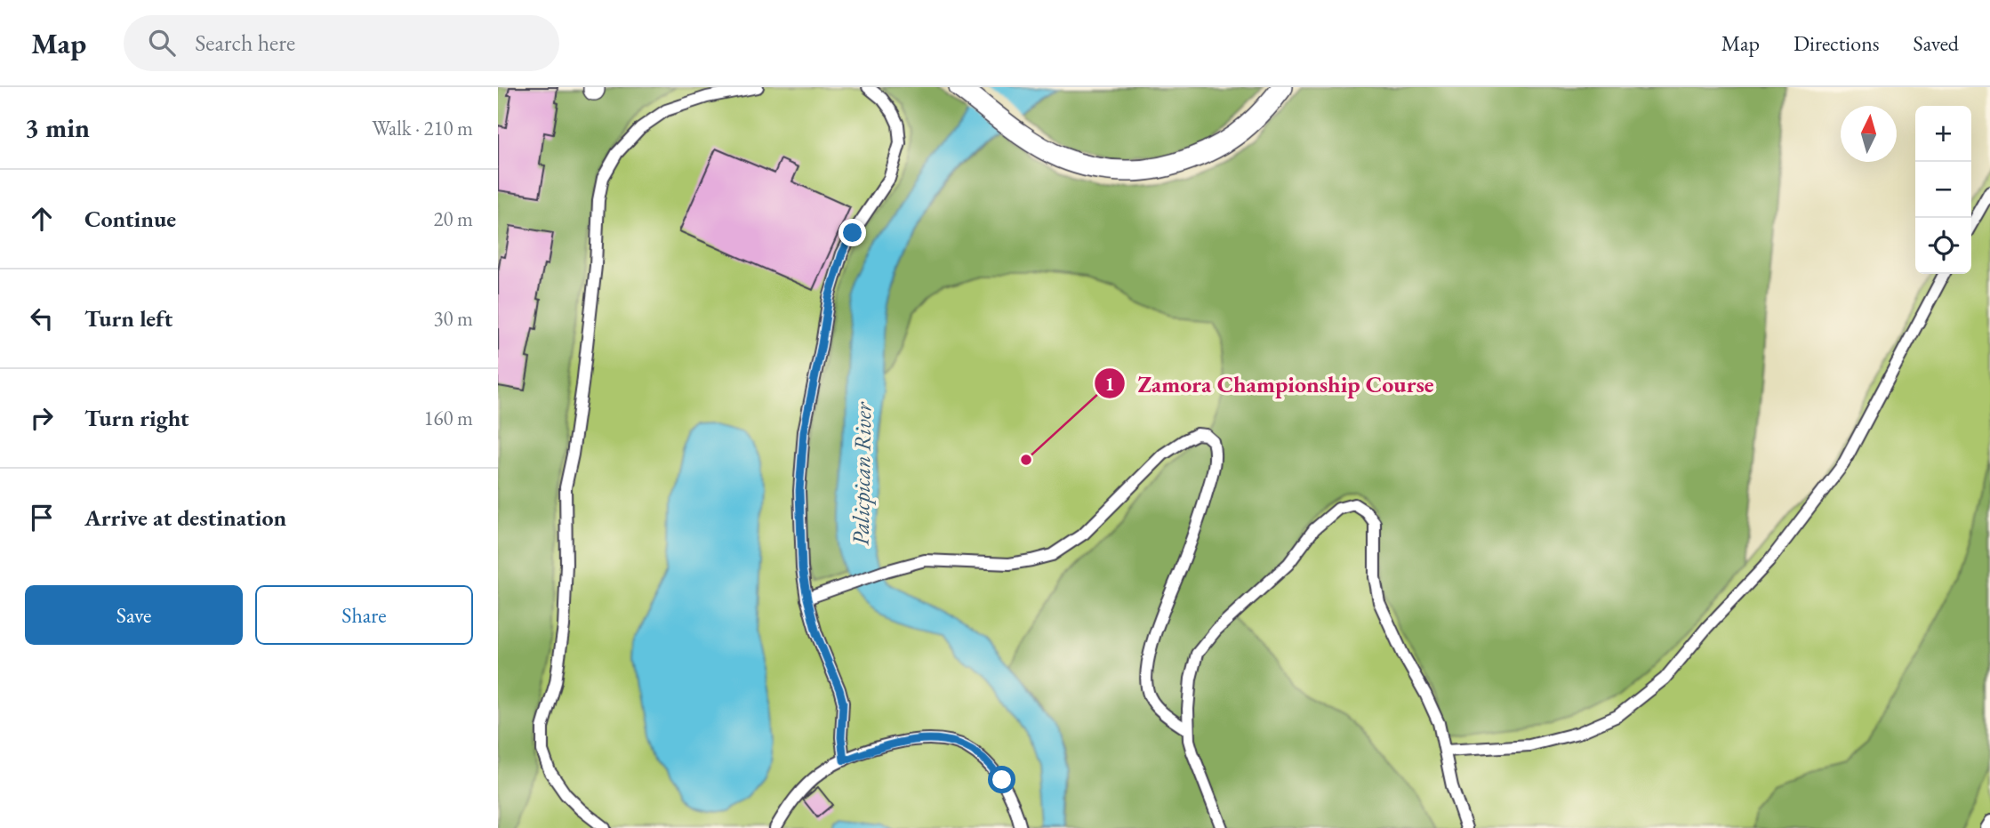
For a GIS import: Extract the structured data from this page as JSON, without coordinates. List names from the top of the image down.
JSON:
{
  "water": ["Palicpican River"],
  "places": ["Zamora Championship Course"],
  "north": "top",
  "page": {
    "header": "Map",
    "search": "Search here",
    "nav": ["Map", "Directions", "Saved"],
    "heading": ["3 min", "Walk · 210 m"],
    "map_buttons": ["+", "−"],
    "list": [
      ["Continue", "20 m"],
      ["Turn left", "30 m"],
      ["Turn right", "160 m"],
      "Arrive at destination"
    ],
    "buttons": ["Save", "Share"]
  }
}
